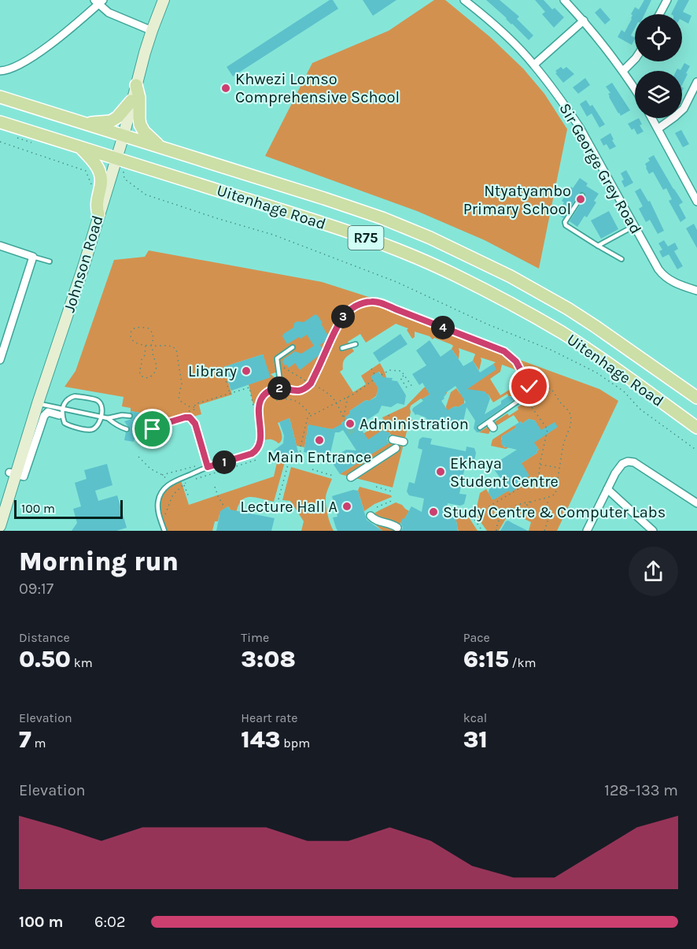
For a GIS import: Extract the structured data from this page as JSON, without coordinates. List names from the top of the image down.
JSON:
{
  "streets": {
    "main road": ["Uitenhage Road", "R75"],
    "street": ["Sir George Grey Road", "Johnson Road"]
  },
  "crossings": [
    ["Uitenhage Road", "Johnson Road"]
  ],
  "places": [
    "Khwezi Lomso Comprehensive School",
    "Ntyatyambo Primary School",
    "Library",
    "Administration",
    "Main Entrance",
    "Ekhaya Student Centre",
    "Lecture Hall A",
    "Study Centre & Computer Labs"
  ],
  "scale_bar": "100 m",
  "page": {
    "pins": [
      "3",
      "4",
      "2",
      "1"
    ],
    "scale": "100 m",
    "heading": ["Morning run", "09:17"],
    "stats": [
      ["Distance", "0.50 km"],
      ["Time", "3:08"],
      ["Pace", "6:15 /km"],
      ["Elevation", "7 m"],
      ["Heart rate", "143 bpm"],
      ["kcal", "31"]
    ],
    "chart": ["Elevation", "128–133 m"],
    "list": [
      {
        "name": "100 m",
        "note": "6:02"
      }
    ]
  }
}
